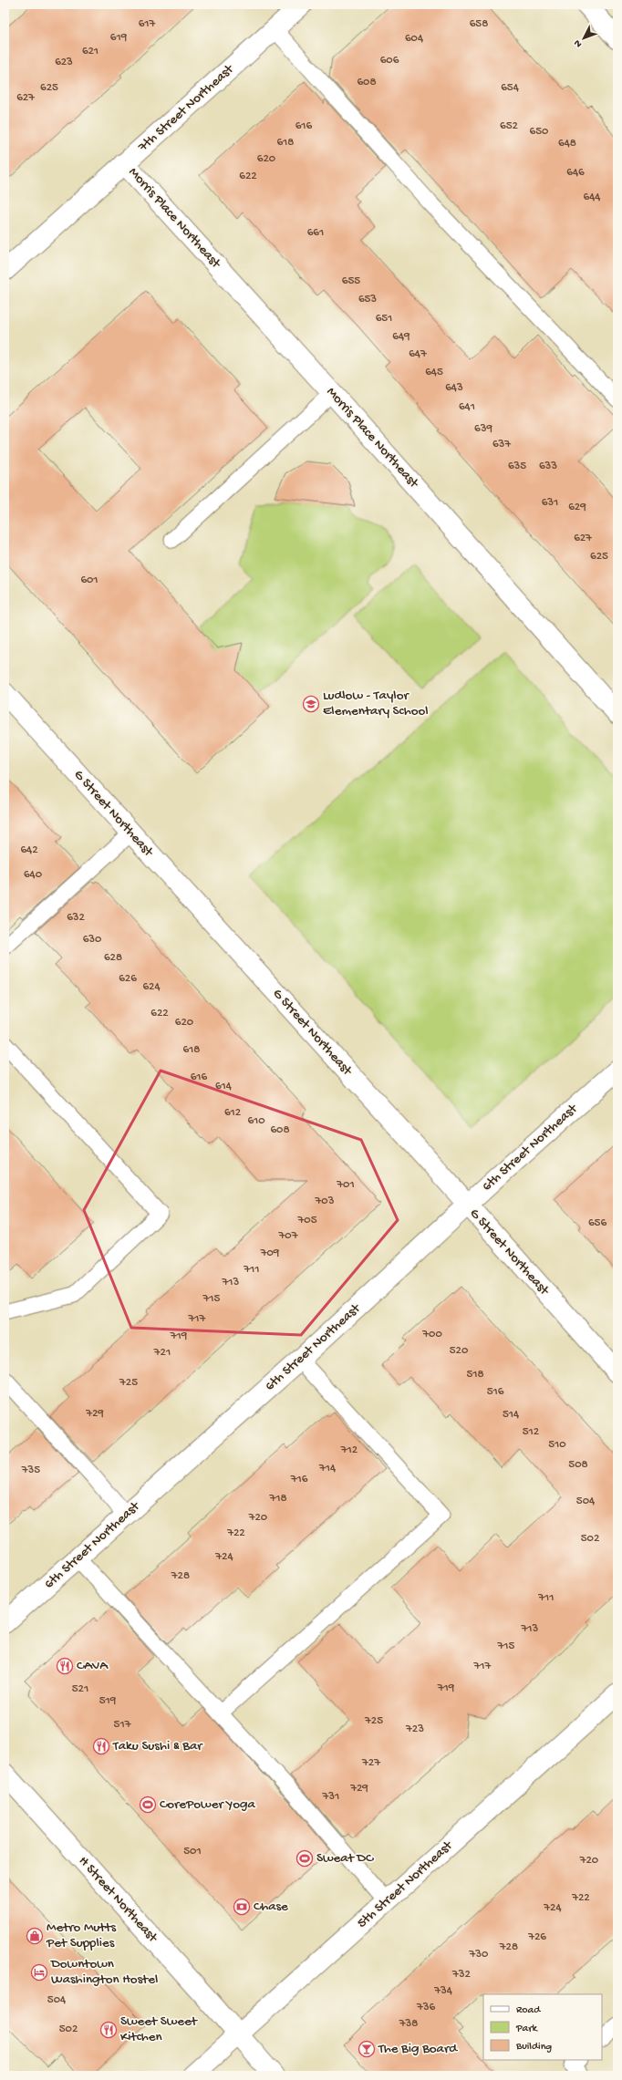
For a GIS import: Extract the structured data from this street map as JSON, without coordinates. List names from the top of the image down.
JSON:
{
  "streets": {
    "street": [
      "7th Street Northeast",
      "Morris Place Northeast",
      "G Street Northeast",
      "6th Street Northeast",
      "5th Street Northeast",
      "H Street Northeast"
    ]
  },
  "crossings": [
    ["7th Street Northeast", "Morris Place Northeast"],
    ["G Street Northeast", "6th Street Northeast"],
    ["5th Street Northeast", "H Street Northeast"]
  ],
  "places": {
    "school or university": ["Ludlow - Taylor Elementary School"],
    "restaurant": ["CAVA", "Taku Sushi & Bar", "Sweet Sweet Kitchen"],
    "sports": ["CorePower Yoga", "Sweat DC"],
    "bank": ["Chase"],
    "shop": ["Metro Mutts Pet Supplies"],
    "hotel": ["Downtown Washington Hostel"],
    "bar": ["The Big Board"]
  },
  "house_numbers": [
    "617",
    "658",
    "619",
    "604",
    "621",
    "606",
    "623",
    "608",
    "625",
    "654",
    "627",
    "616",
    "652",
    "650",
    "618",
    "648",
    "620",
    "646",
    "622",
    "644",
    "661",
    "655",
    "653",
    "651",
    "649",
    "647",
    "645",
    "643",
    "641",
    "639",
    "637",
    "635",
    "633",
    "631",
    "629",
    "627",
    "625",
    "601",
    "642",
    "640",
    "632",
    "630",
    "628",
    "626",
    "624",
    "622",
    "620",
    "618",
    "616",
    "614",
    "612",
    "610",
    "608",
    "701",
    "703",
    "705",
    "656",
    "707",
    "709",
    "711",
    "713",
    "715",
    "717",
    "700",
    "719",
    "520",
    "721",
    "518",
    "725",
    "516",
    "729",
    "514",
    "512",
    "510",
    "712",
    "508",
    "714",
    "735",
    "716",
    "718",
    "504",
    "720",
    "722",
    "502",
    "724",
    "728",
    "711",
    "713",
    "715",
    "717",
    "719",
    "521",
    "519",
    "725",
    "517",
    "723",
    "727",
    "729",
    "731",
    "501",
    "720",
    "722",
    "724",
    "726",
    "728",
    "730",
    "732",
    "734",
    "504",
    "736",
    "738",
    "502"
  ],
  "legend": ["Road", "Park", "Building"],
  "north": "bottom left"
}
